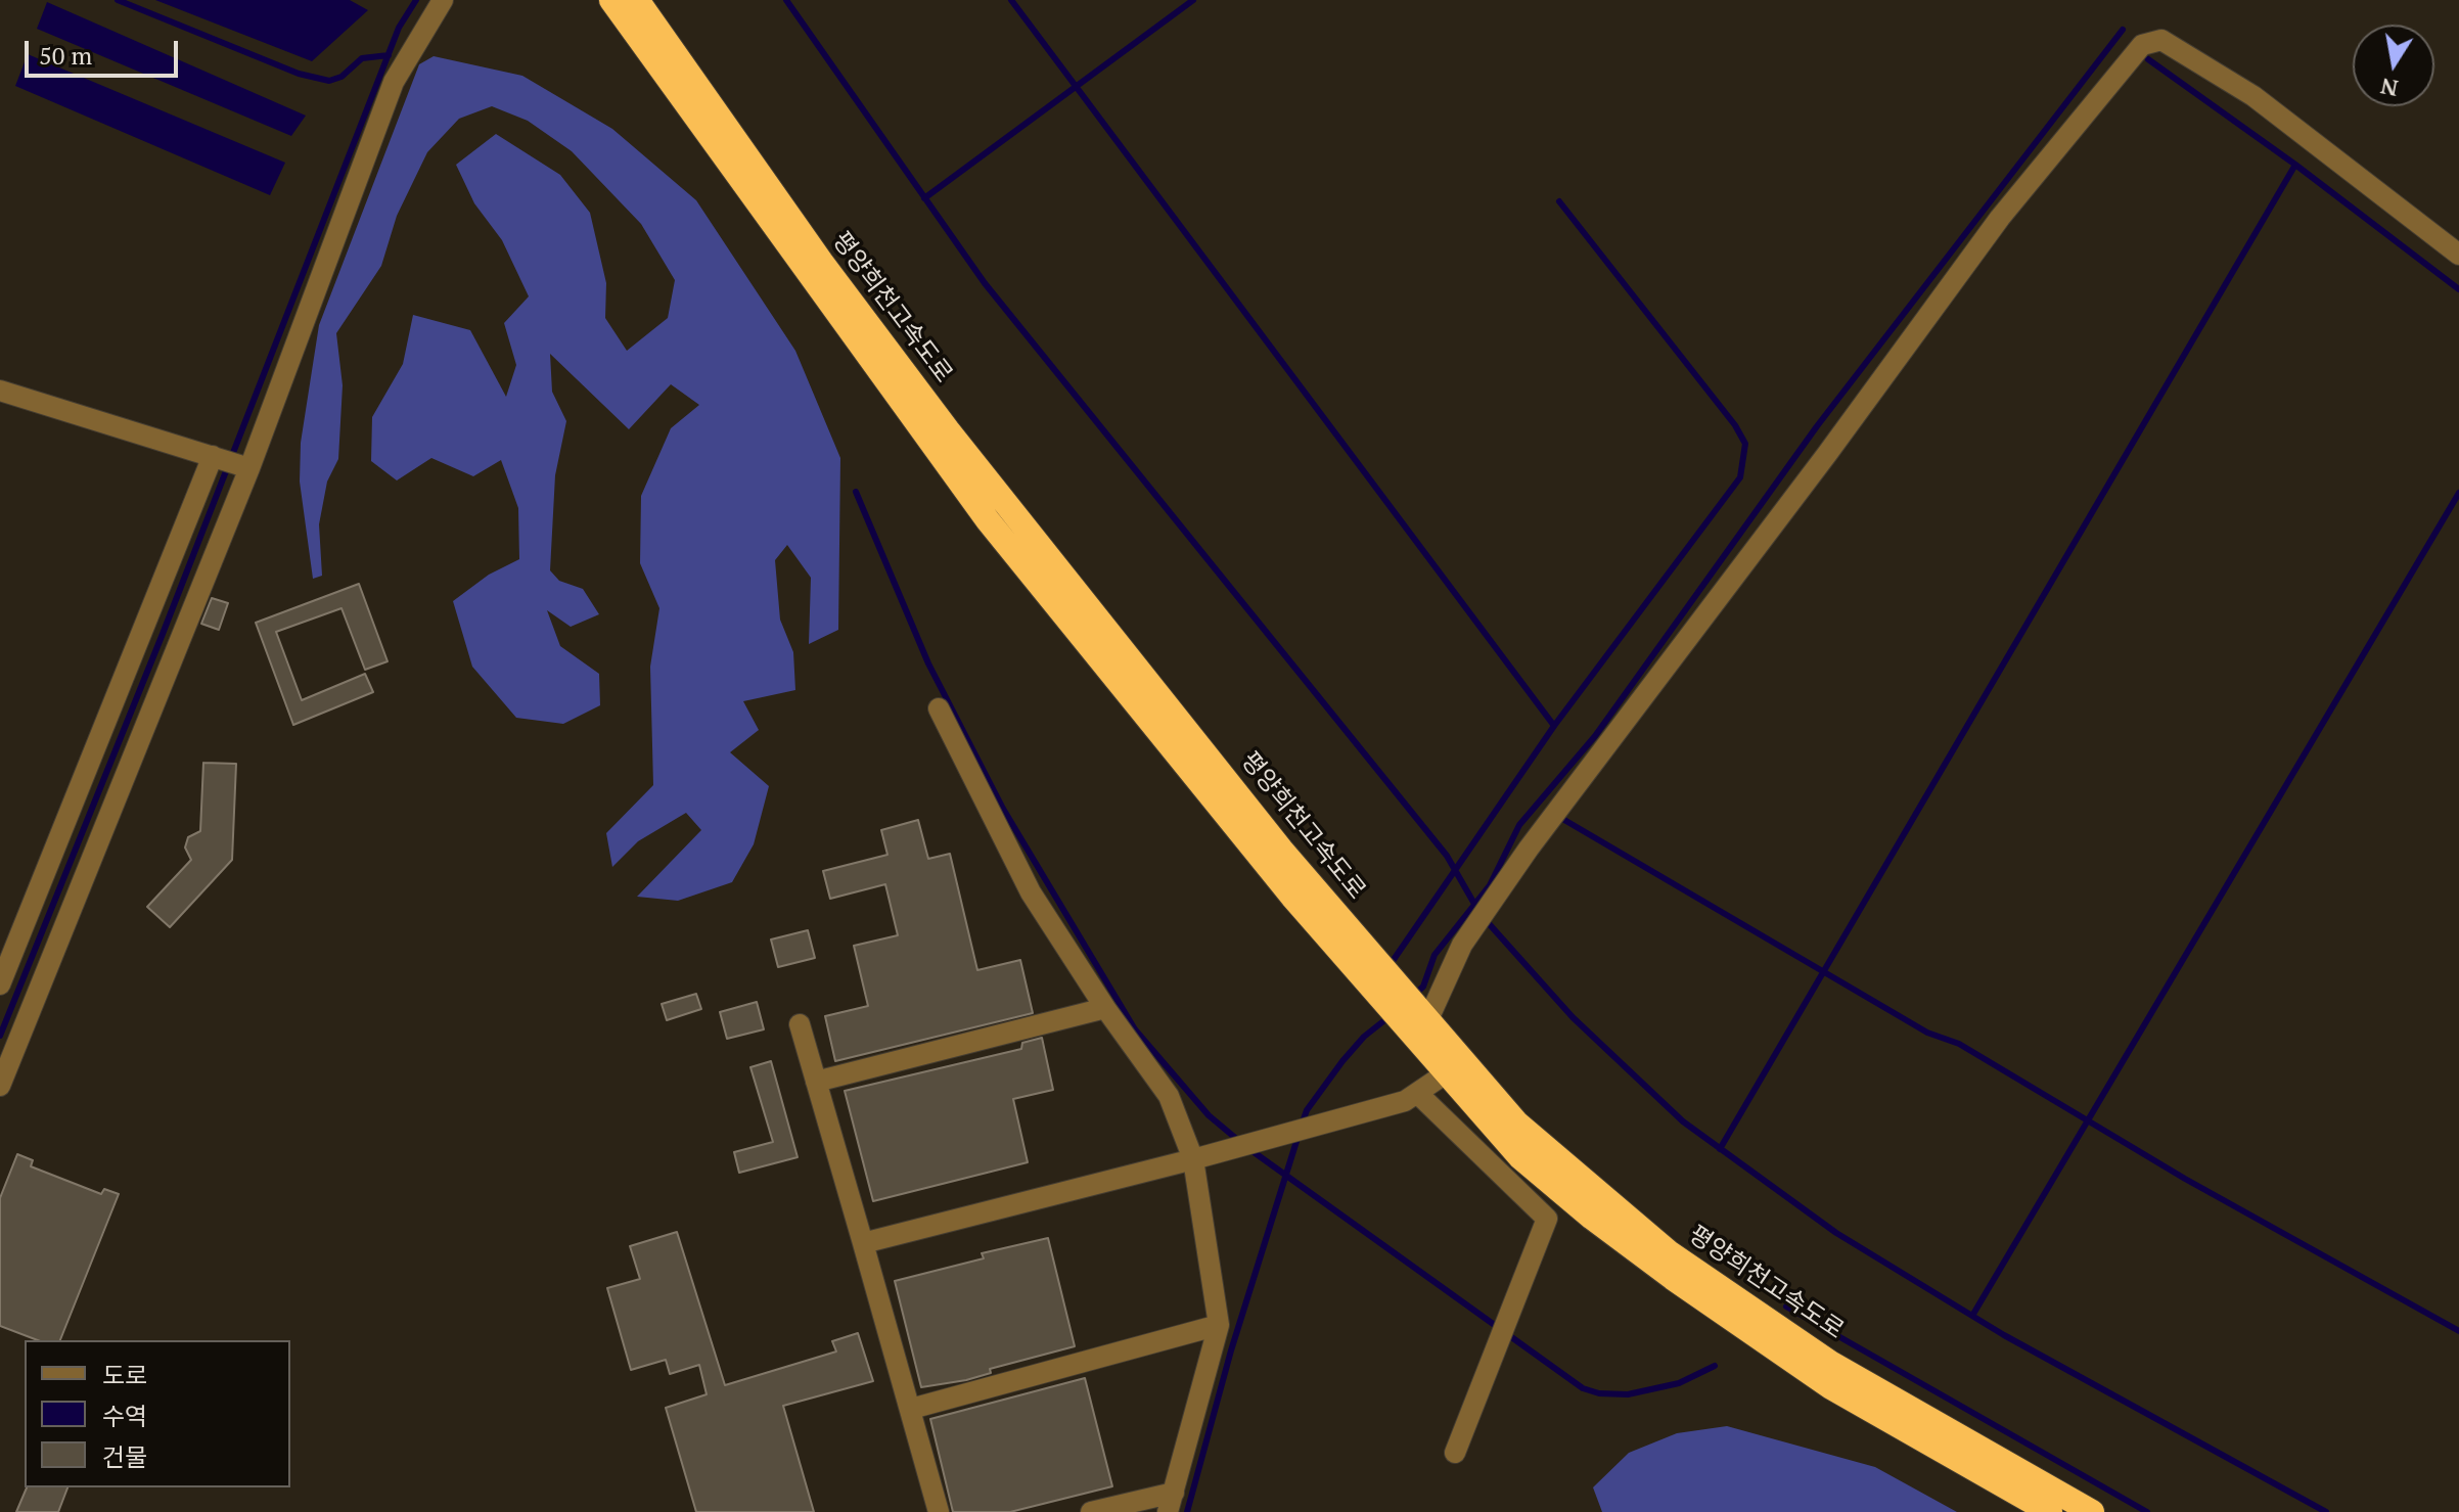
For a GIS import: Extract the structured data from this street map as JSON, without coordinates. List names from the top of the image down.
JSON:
{
  "streets": {
    "highway": ["평양희천고속도로"]
  },
  "legend": ["도로", "수역", "건물"],
  "scale_bar": "50 m",
  "north": "bottom"
}
